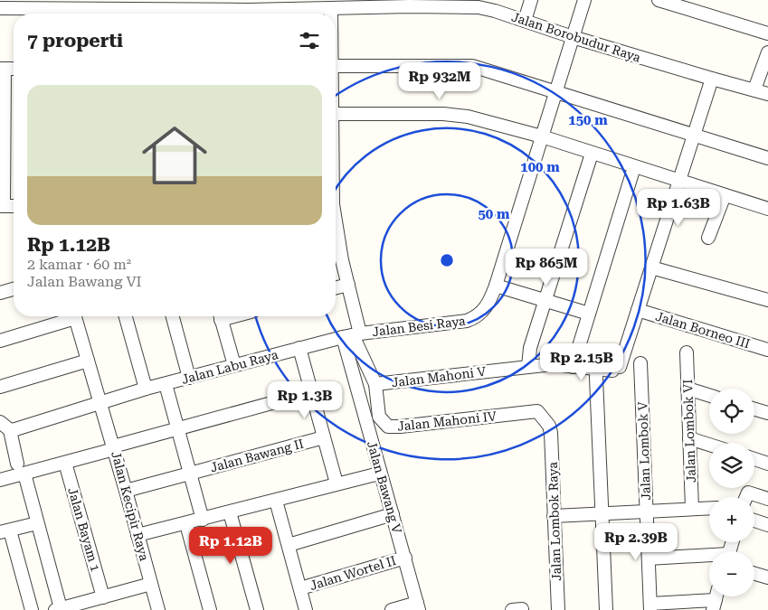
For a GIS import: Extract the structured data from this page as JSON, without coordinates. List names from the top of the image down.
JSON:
{
  "streets": {
    "street": [
      "Jalan Borobudur Raya",
      "Jalan Besi Raya",
      "Jalan Borneo III",
      "Jalan Labu Raya",
      "Jalan Mahoni V",
      "Jalan Mahoni IV",
      "Jalan Lombok VI",
      "Jalan Lombok V",
      "Jalan Bawang II",
      "Jalan Bawang V",
      "Jalan Kecipir Raya",
      "Jalan Lombok Raya",
      "Jalan Bayam 1",
      "Jalan Wortel II"
    ]
  },
  "crossings": [
    ["Jalan Borobudur Raya", "Jalan Besi Raya"],
    ["Jalan Besi Raya", "Jalan Labu Raya"],
    ["Jalan Besi Raya", "Jalan Mahoni V"],
    ["Jalan Besi Raya", "Jalan Bawang V"],
    ["Jalan Borneo III", "Jalan Mahoni V"],
    ["Jalan Labu Raya", "Jalan Mahoni V"],
    ["Jalan Labu Raya", "Jalan Bawang V"],
    ["Jalan Labu Raya", "Jalan Kecipir Raya"],
    ["Jalan Mahoni V", "Jalan Mahoni IV"],
    ["Jalan Mahoni V", "Jalan Bawang V"],
    ["Jalan Mahoni IV", "Jalan Lombok Raya"],
    ["Jalan Bawang II", "Jalan Kecipir Raya"],
    ["Jalan Bawang V", "Jalan Wortel II"]
  ],
  "page": {
    "heading": "7 properti",
    "price": [
      "Rp 932M",
      "Rp 1.63B",
      "Rp 865M",
      "Rp 2.15B",
      "Rp 1.3B",
      "Rp 2.39B",
      "Rp 1.12B"
    ],
    "list": [
      {
        "name": "Rp 1.12B",
        "note": "2 kamar · 60 m² · Jalan Bawang VI"
      }
    ],
    "map_buttons": ["+", "−"]
  },
  "rings": ["150 m", "100 m", "50 m"]
}
